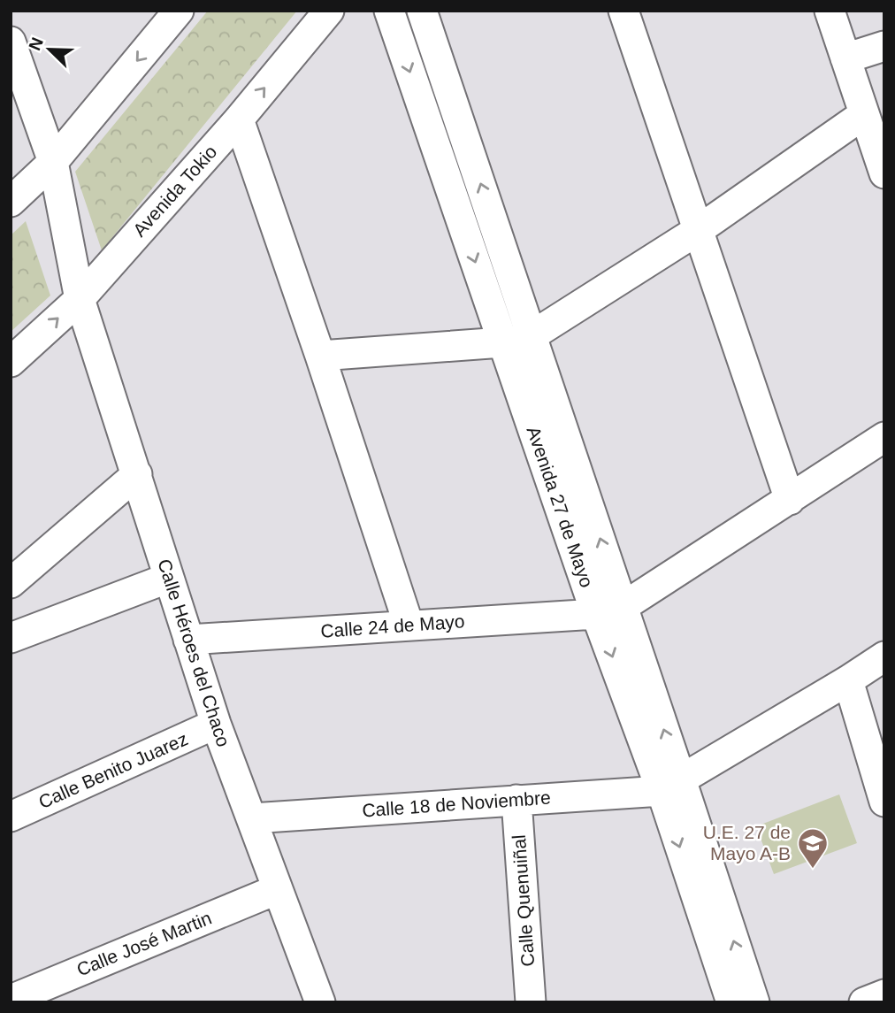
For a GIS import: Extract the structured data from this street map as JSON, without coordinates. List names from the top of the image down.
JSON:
{
  "streets": {
    "street": [
      "Avenida Tokio",
      "Avenida 27 de Mayo",
      "Calle 24 de Mayo",
      "Calle Héroes del Chaco",
      "Calle Benito Juarez",
      "Calle 18 de Noviembre",
      "Calle Quenuiñal",
      "Calle José Martin"
    ]
  },
  "crossings": [
    ["Avenida Tokio", "Calle Héroes del Chaco"],
    ["Avenida 27 de Mayo", "Calle 24 de Mayo"],
    ["Avenida 27 de Mayo", "Calle 18 de Noviembre"],
    ["Calle 24 de Mayo", "Calle Héroes del Chaco"],
    ["Calle Héroes del Chaco", "Calle Benito Juarez"],
    ["Calle Héroes del Chaco", "Calle 18 de Noviembre"],
    ["Calle Héroes del Chaco", "Calle José Martin"],
    ["Calle 18 de Noviembre", "Calle Quenuiñal"]
  ],
  "one_way": ["Avenida Tokio"],
  "places": {
    "school or university": ["U.E. 27 de Mayo A-B"]
  },
  "north": "top left"
}
